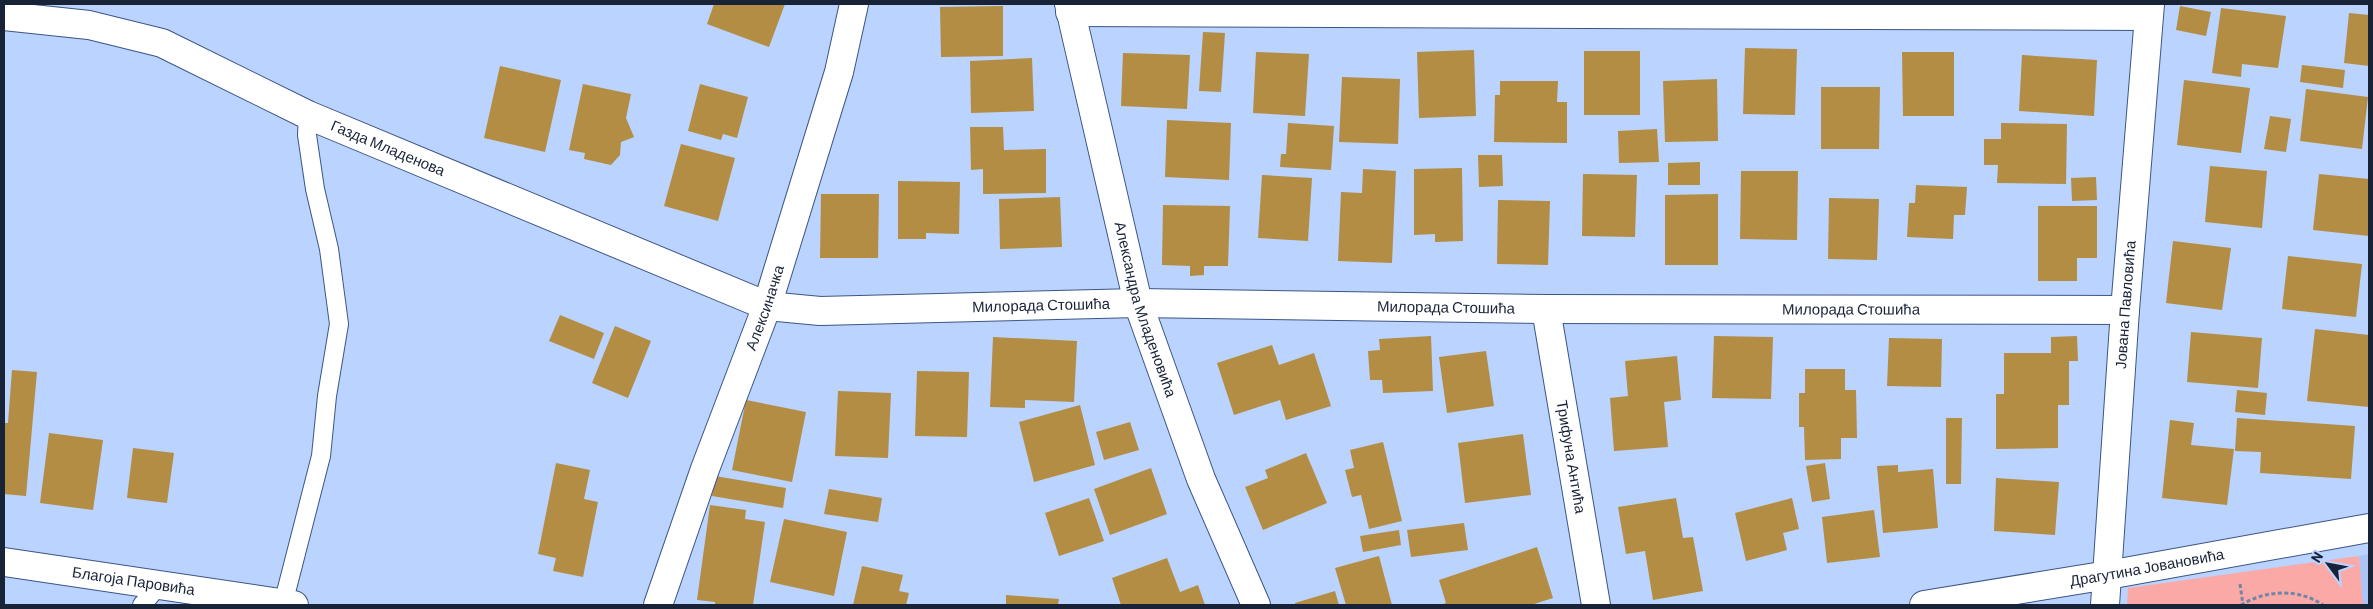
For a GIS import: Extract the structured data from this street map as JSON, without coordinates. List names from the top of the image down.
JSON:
{
  "streets": {
    "street": [
      "Газда Младенова",
      "Јована Павловића",
      "Милорада Стошића",
      "Алексиначка",
      "Александра Младеновића",
      "Трифуна Антића",
      "Драгутина Јовановића",
      "Благоја Паровића"
    ]
  },
  "crossings": [
    ["Газда Младенова", "Милорада Стошића"],
    ["Газда Младенова", "Алексиначка"],
    ["Јована Павловића", "Милорада Стошића"],
    ["Јована Павловића", "Драгутина Јовановића"],
    ["Милорада Стошића", "Алексиначка"],
    ["Милорада Стошића", "Александра Младеновића"],
    ["Милорада Стошића", "Трифуна Антића"]
  ],
  "north": "top left"
}
